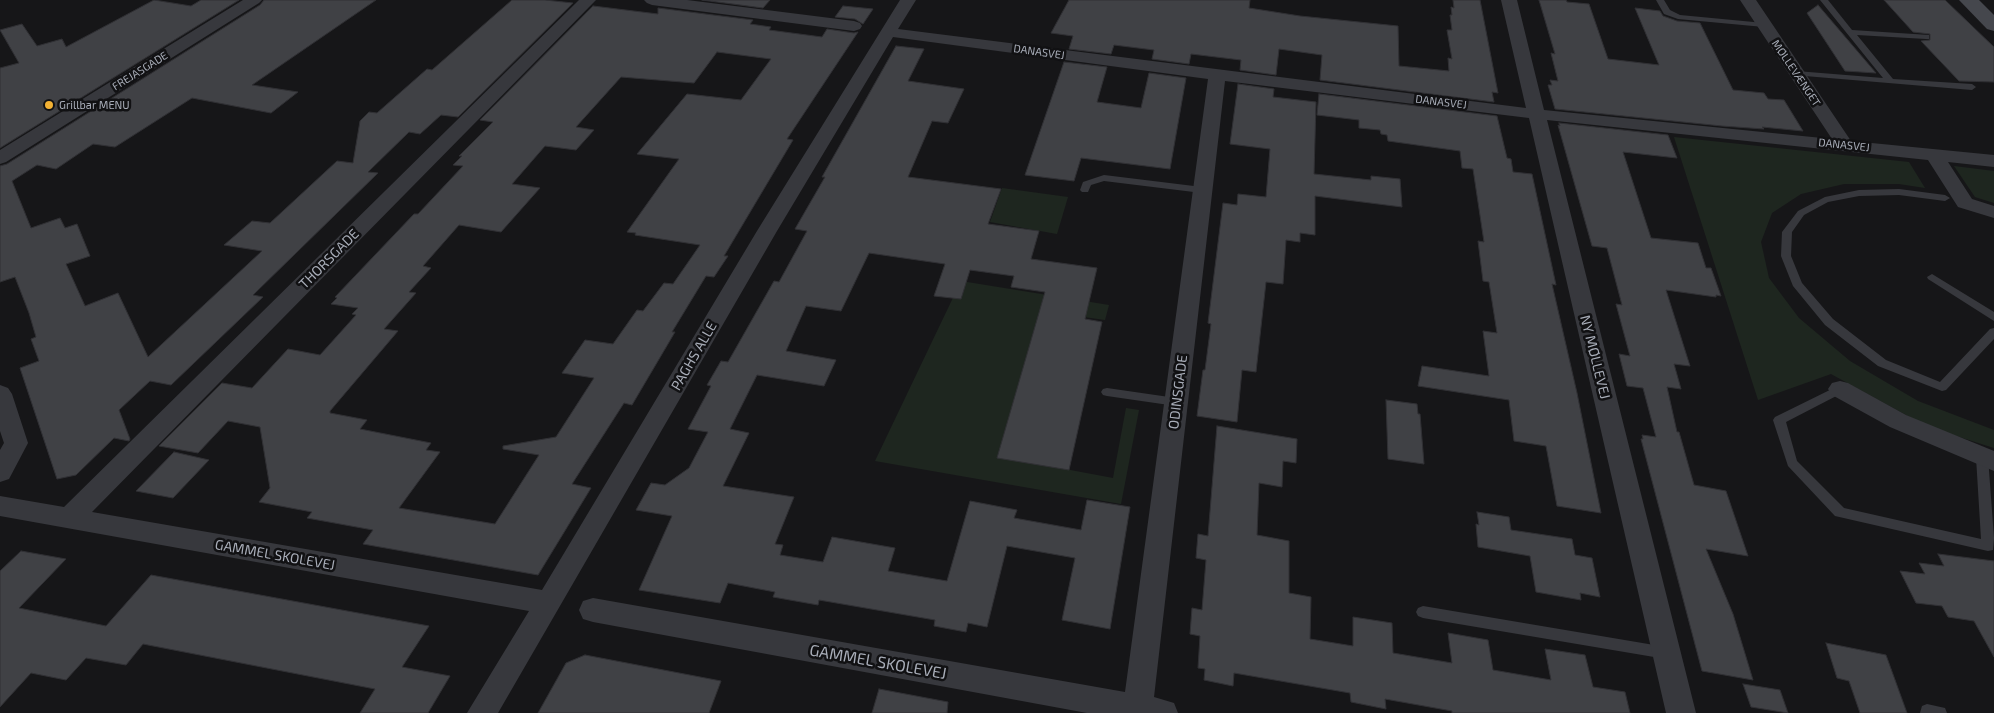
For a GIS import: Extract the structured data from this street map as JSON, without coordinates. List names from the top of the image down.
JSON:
{
  "streets": {
    "street": [
      "DANASVEJ",
      "FREJASGADE",
      "MØLLEVÆNGET",
      "THORSGADE",
      "PAGHS ALLE",
      "NY MØLLEVEJ",
      "ODINSGADE",
      "GAMMEL SKOLEVEJ"
    ]
  },
  "crossings": [
    ["DANASVEJ", "MØLLEVÆNGET"],
    ["DANASVEJ", "PAGHS ALLE"],
    ["DANASVEJ", "NY MØLLEVEJ"],
    ["DANASVEJ", "ODINSGADE"],
    ["THORSGADE", "GAMMEL SKOLEVEJ"],
    ["PAGHS ALLE", "GAMMEL SKOLEVEJ"],
    ["ODINSGADE", "GAMMEL SKOLEVEJ"]
  ],
  "places": ["Grillbar MENU"]
}
